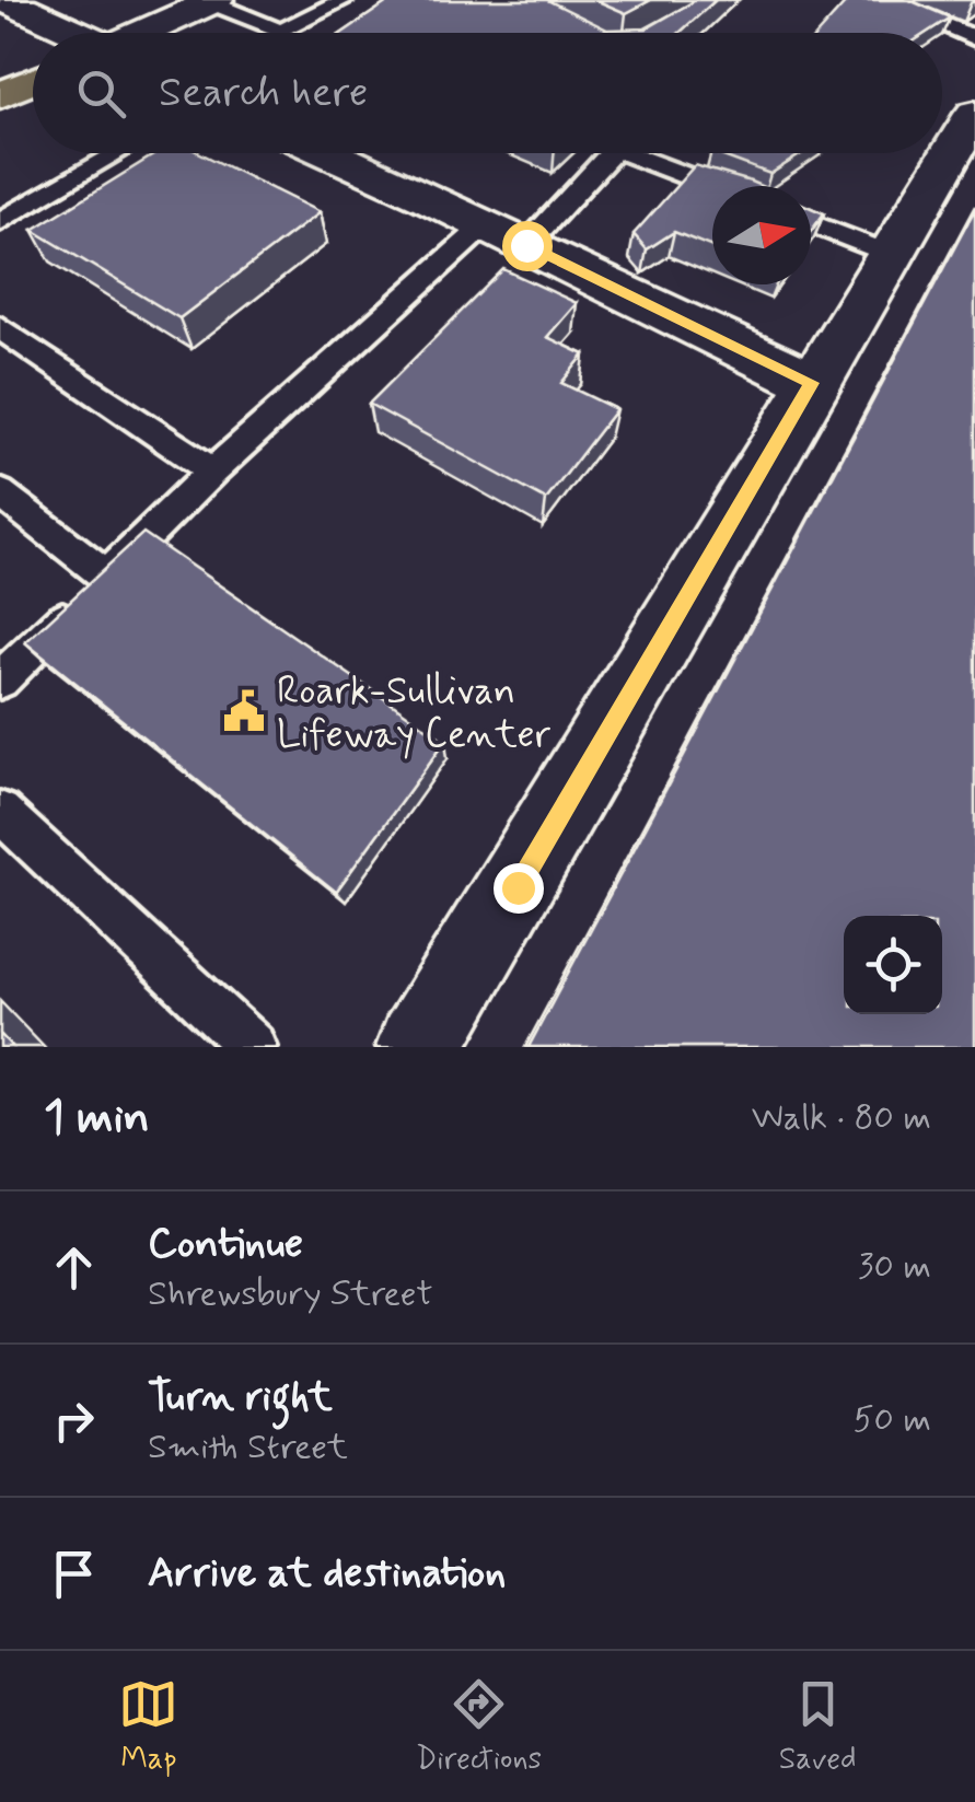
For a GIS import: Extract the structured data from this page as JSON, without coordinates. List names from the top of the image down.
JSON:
{
  "places": {
    "public building": ["Roark-Sullivan Lifeway Center"]
  },
  "north": "right",
  "page": {
    "search": "Search here",
    "heading": ["1 min", "Walk · 80 m"],
    "list": [
      ["Continue", "Shrewsbury Street", "30 m"],
      ["Turn right", "Smith Street", "50 m"],
      "Arrive at destination"
    ],
    "nav": ["Map", "Directions", "Saved"]
  }
}
